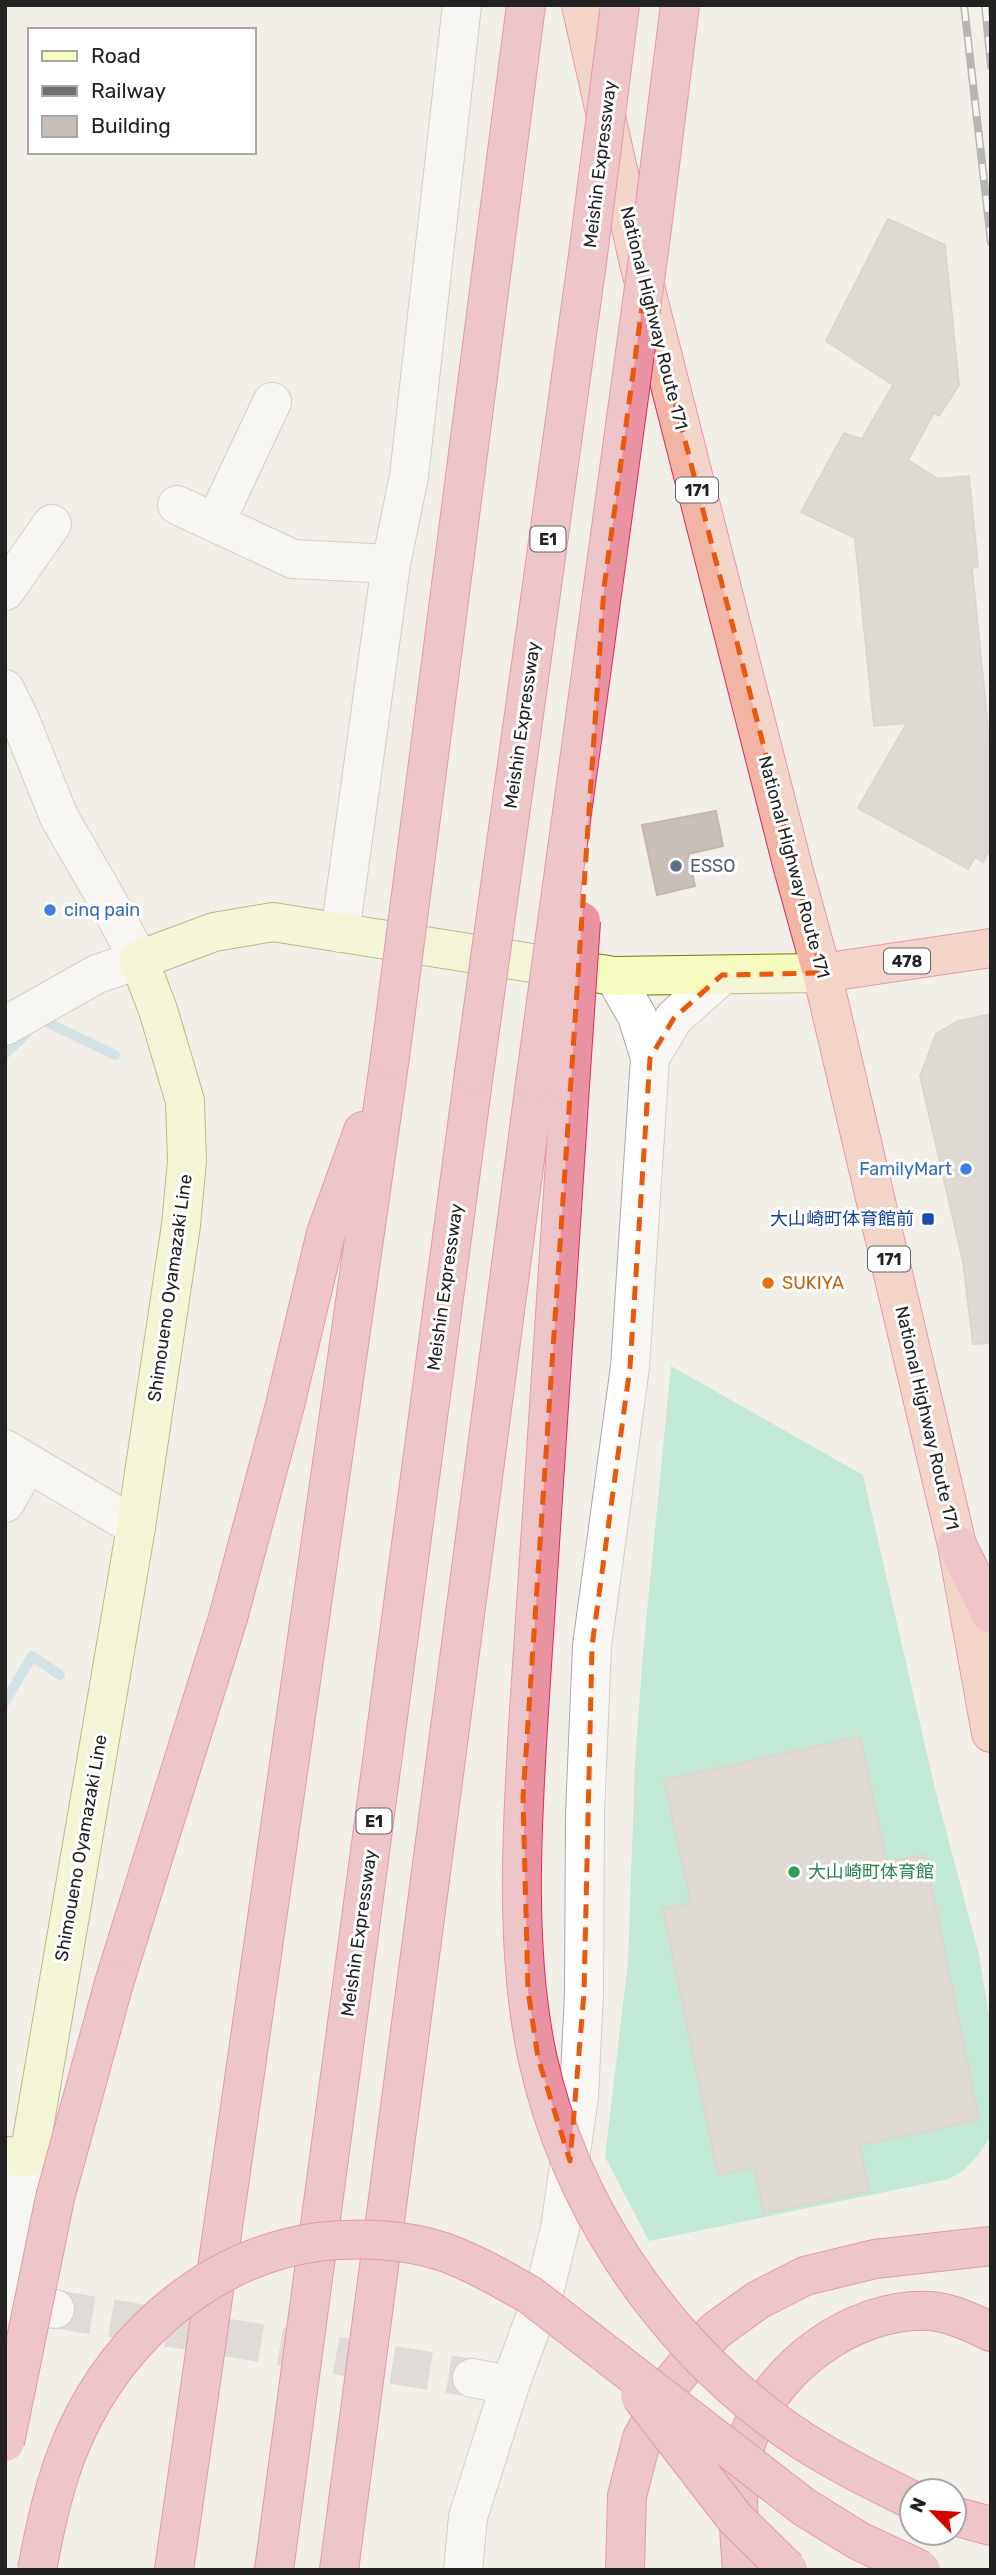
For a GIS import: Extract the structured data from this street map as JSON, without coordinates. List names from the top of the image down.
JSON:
{
  "streets": {
    "highway": [
      "Meishin Expressway",
      "National Highway Route 171",
      "171",
      "E1",
      "478"
    ],
    "main road": ["Shimoueno Oyamazaki Line"]
  },
  "crossings": [
    ["National Highway Route 171", "478"]
  ],
  "places": {
    "other": [
      "ESSO",
      "cinq pain",
      "FamilyMart",
      "SUKIYA",
      "大山崎町体育館"
    ],
    "transit": ["大山崎町体育館前"]
  },
  "legend": ["Road", "Railway", "Building"],
  "north": "top left"
}
